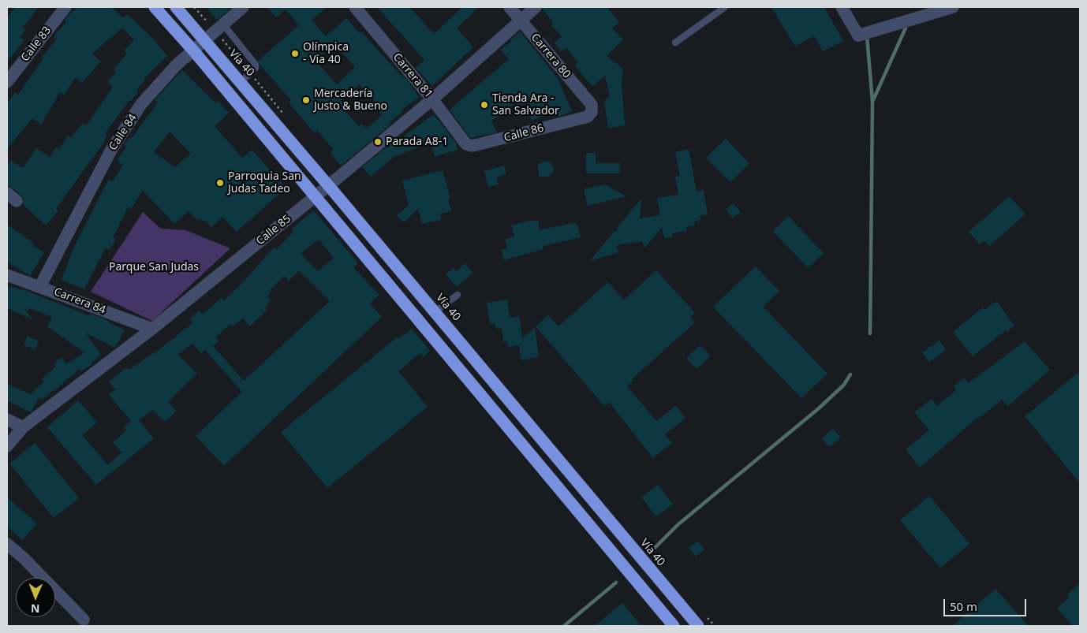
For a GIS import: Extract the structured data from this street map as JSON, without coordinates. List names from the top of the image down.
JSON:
{
  "streets": {
    "highway": ["Vía 40"],
    "street": [
      "Calle 83",
      "Carrera 80",
      "Carrera 81",
      "Calle 84",
      "Calle 86",
      "Calle 85",
      "Carrera 84"
    ]
  },
  "crossings": [
    ["Carrera 80", "Calle 86"],
    ["Carrera 80", "Calle 85"],
    ["Vía 40", "Calle 84"],
    ["Vía 40", "Calle 85"],
    ["Carrera 81", "Calle 86"],
    ["Carrera 81", "Calle 85"],
    ["Calle 84", "Carrera 84"],
    ["Calle 85", "Carrera 84"]
  ],
  "parks": ["Parque San Judas"],
  "places": [
    "Olímpica - Vía 40",
    "Mercadería Justo & Bueno",
    "Tienda Ara - San Salvador",
    "Parada A8-1",
    "Parroquia San Judas Tadeo"
  ],
  "scale_bar": "50 m",
  "north": "bottom"
}
